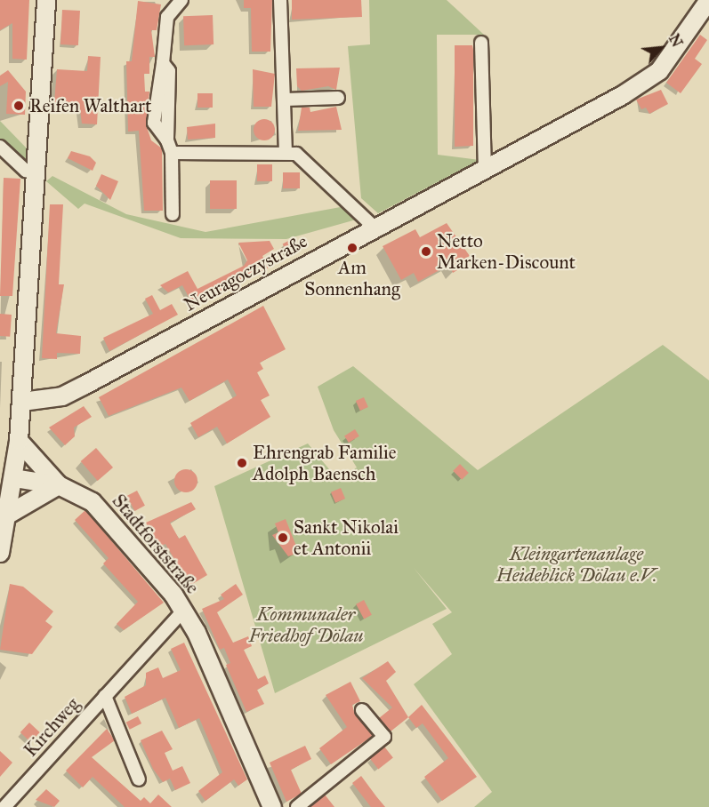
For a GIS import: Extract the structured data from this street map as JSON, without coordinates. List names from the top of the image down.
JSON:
{
  "streets": {
    "main road": ["Neuragoczystraße", "Stadtforststraße"],
    "street": ["Kirchweg"]
  },
  "crossings": [
    ["Stadtforststraße", "Kirchweg"]
  ],
  "parks": ["Kleingartenanlage Heideblick Dölau e.V.", "Kommunaler Friedhof Dölau"],
  "places": [
    "Reifen Walthart",
    "Am Sonnenhang",
    "Netto Marken-Discount",
    "Ehrengrab Familie Adolph Baensch",
    "Sankt Nikolai et Antonii"
  ],
  "north": "top right"
}
